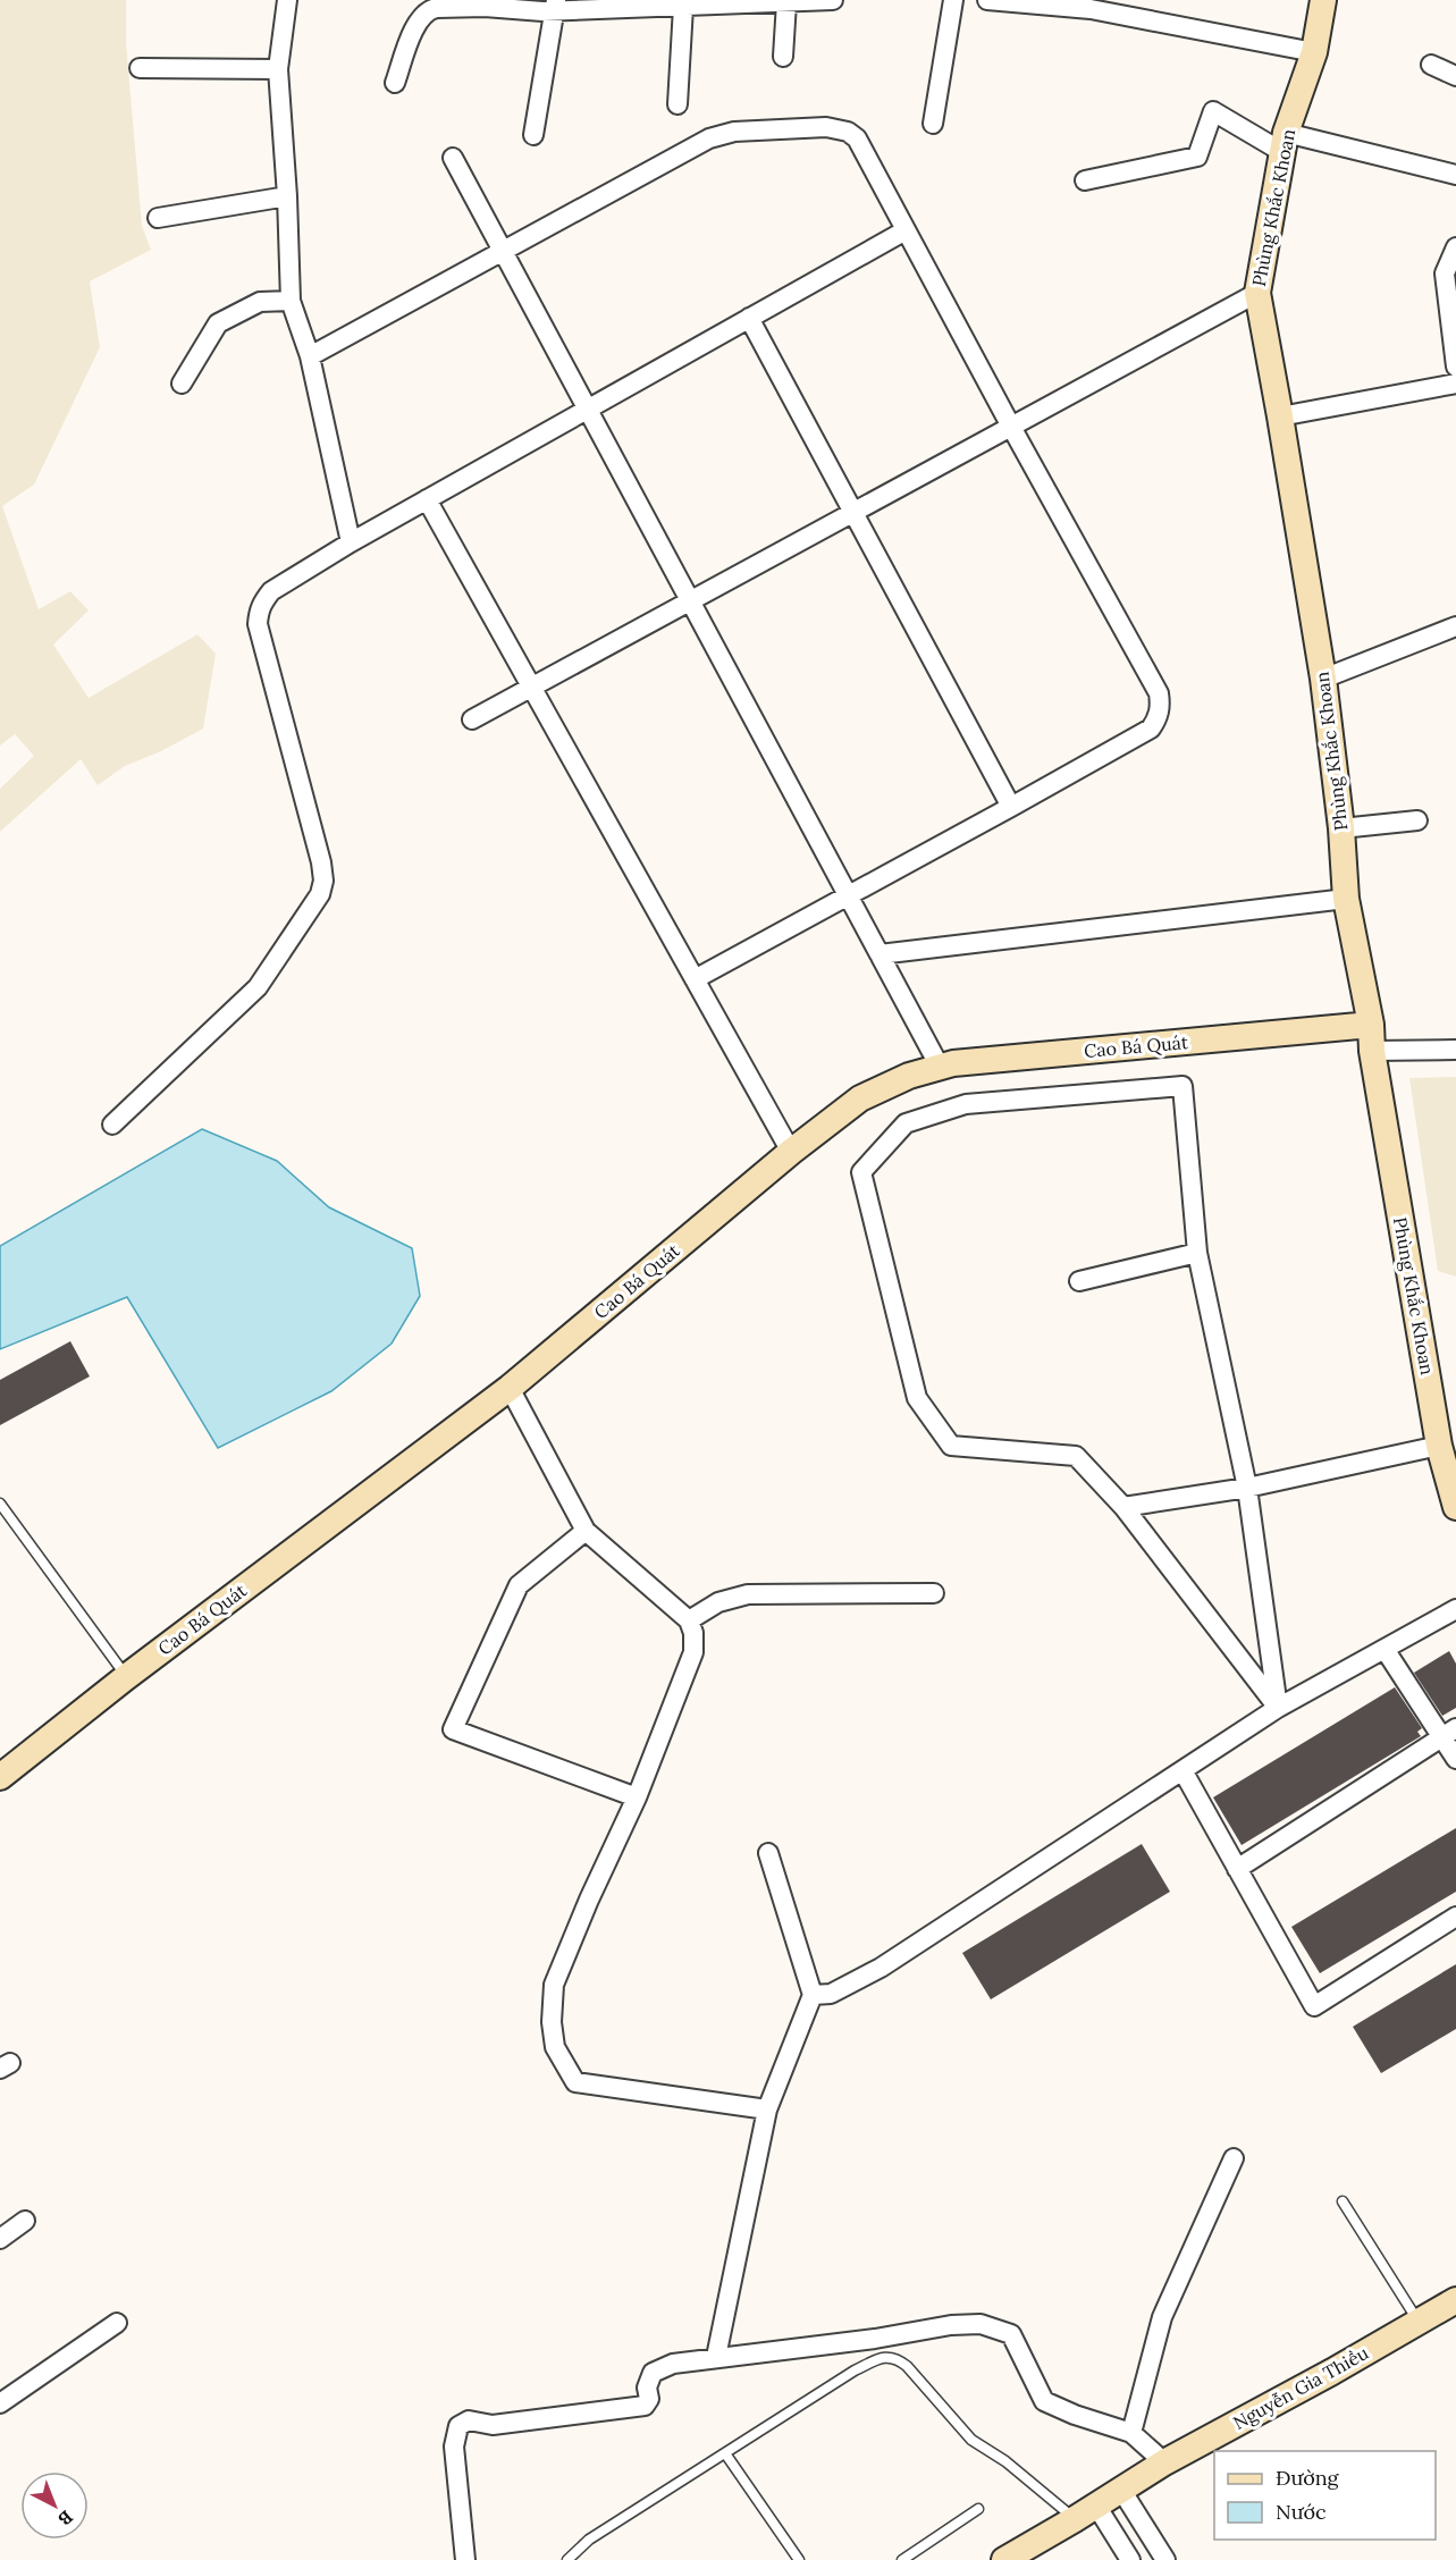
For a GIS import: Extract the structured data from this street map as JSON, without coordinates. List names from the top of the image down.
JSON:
{
  "streets": {
    "street": ["Phùng Khắc Khoan", "Cao Bá Quát", "Nguyễn Gia Thiều"]
  },
  "crossings": [
    ["Phùng Khắc Khoan", "Cao Bá Quát"]
  ],
  "legend": ["Đường", "Nước"],
  "north": "bottom right"
}
